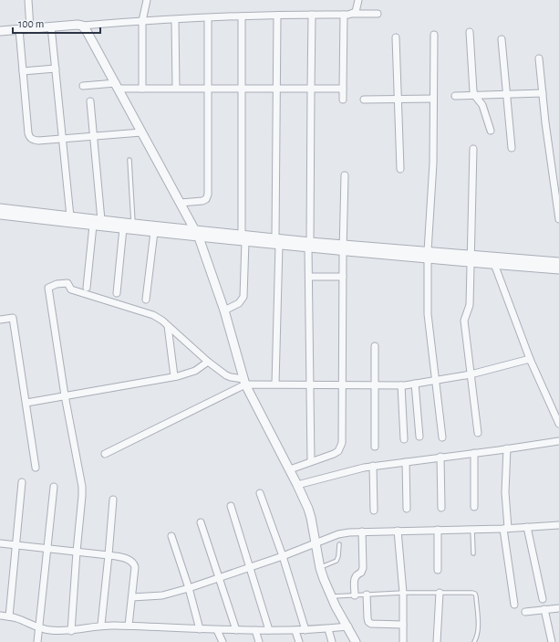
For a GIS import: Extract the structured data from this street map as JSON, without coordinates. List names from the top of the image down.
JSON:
{
  "scale_bar": "100 m"
}
